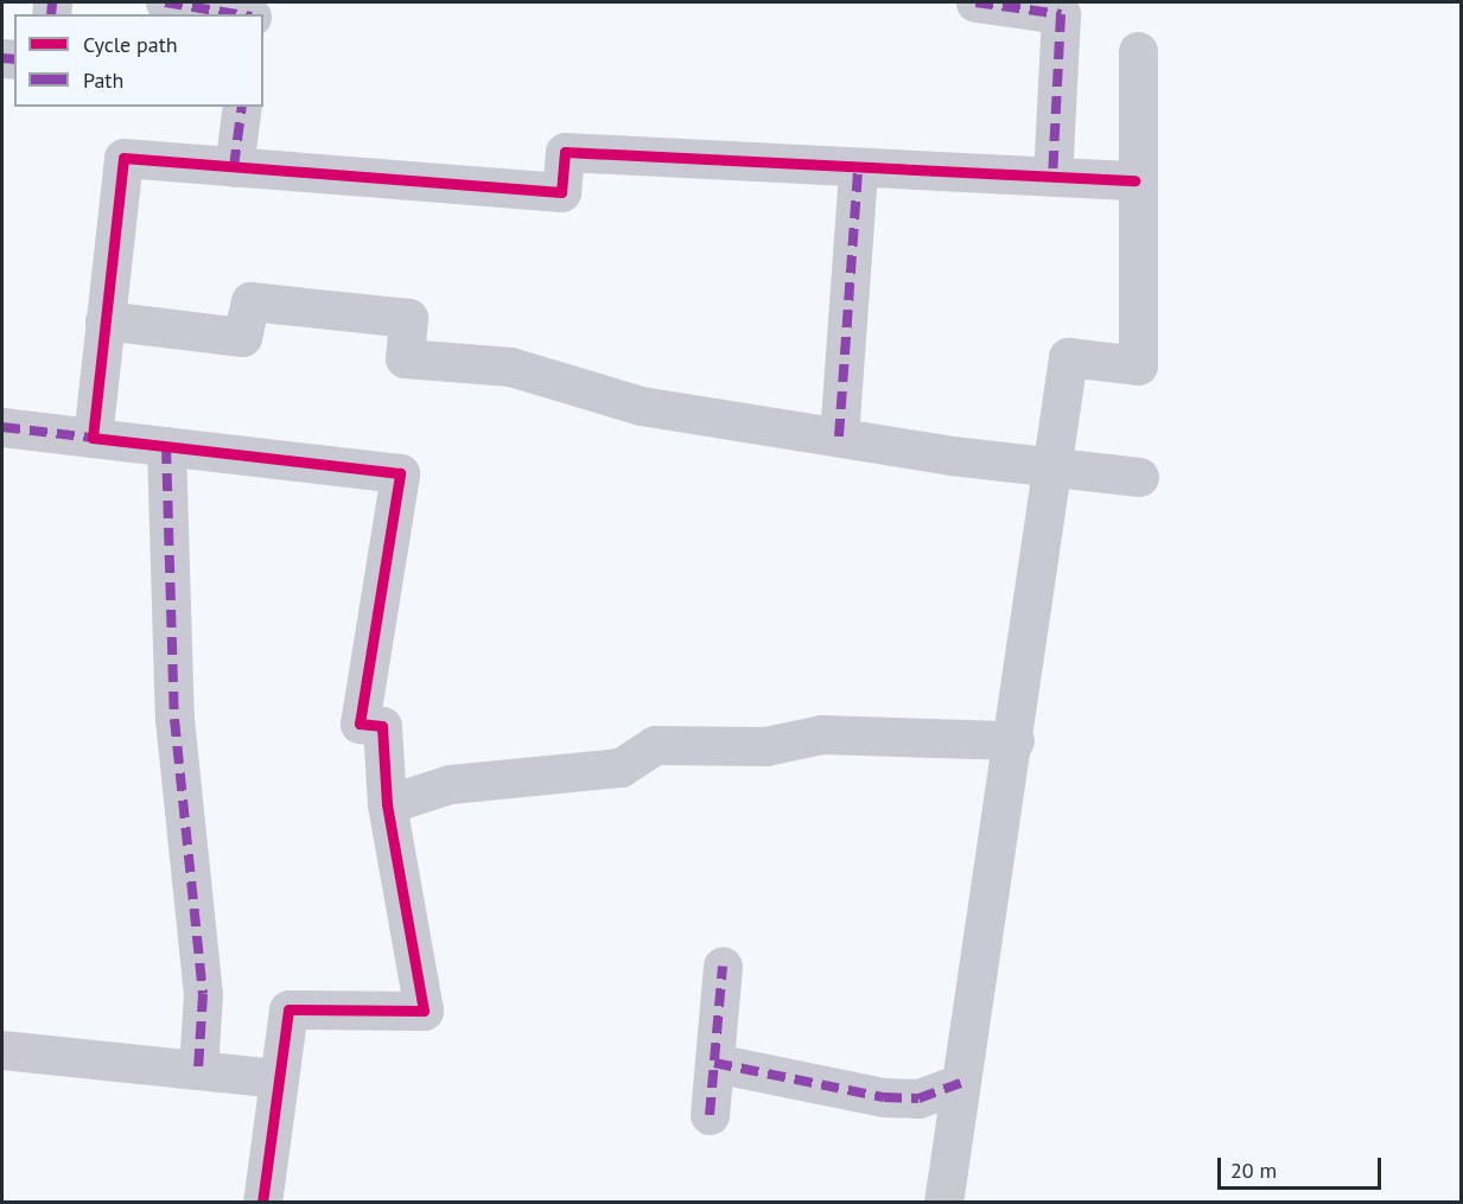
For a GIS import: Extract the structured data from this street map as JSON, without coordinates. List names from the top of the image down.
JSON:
{
  "legend": ["Cycle path", "Path"],
  "scale_bar": "20 m"
}
